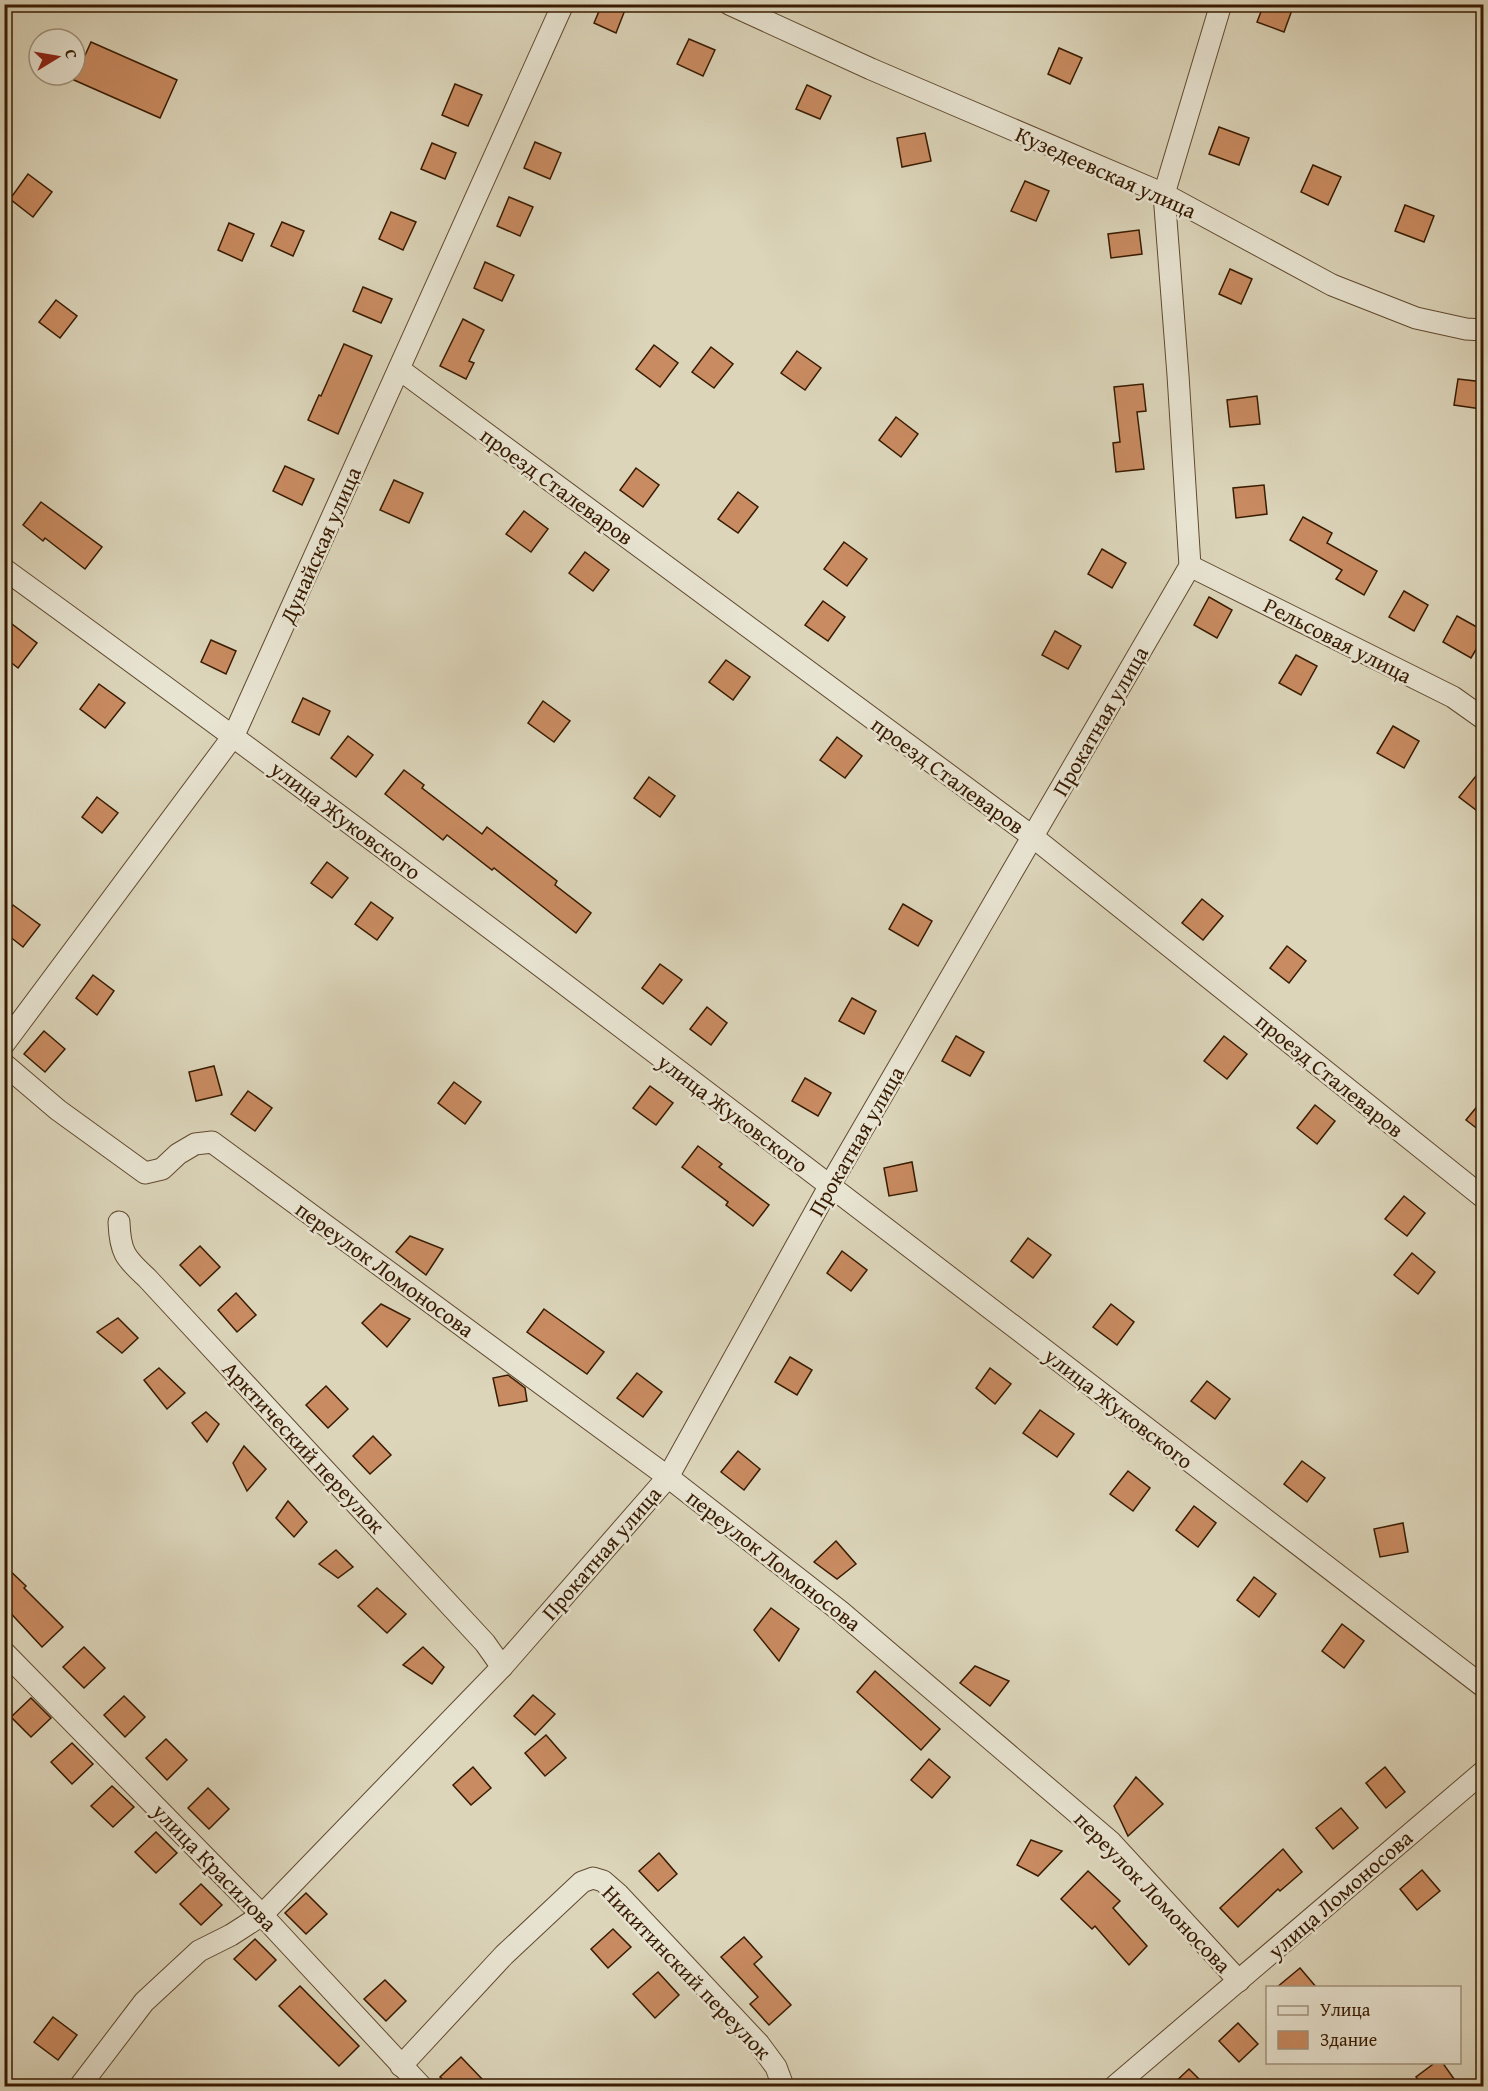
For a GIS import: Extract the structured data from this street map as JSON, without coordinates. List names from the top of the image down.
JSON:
{
  "streets": {
    "street": [
      "Кузедеевская улица",
      "проезд Сталеваров",
      "Дунайская улица",
      "Рельсовая улица",
      "Прокатная улица",
      "улица Жуковского",
      "переулок Ломоносова",
      "Арктический переулок",
      "улица Красилова",
      "улица Ломоносова",
      "Никитинский переулок"
    ]
  },
  "crossings": [
    ["проезд Сталеваров", "Дунайская улица"],
    ["проезд Сталеваров", "Прокатная улица"],
    ["Дунайская улица", "улица Жуковского"],
    ["Рельсовая улица", "Прокатная улица"],
    ["Прокатная улица", "улица Жуковского"],
    ["Прокатная улица", "переулок Ломоносова"],
    ["Прокатная улица", "Арктический переулок"],
    ["Прокатная улица", "улица Красилова"],
    ["переулок Ломоносова", "улица Ломоносова"],
    ["улица Красилова", "Никитинский переулок"]
  ],
  "legend": ["Улица", "Здание"],
  "north": "right"
}
